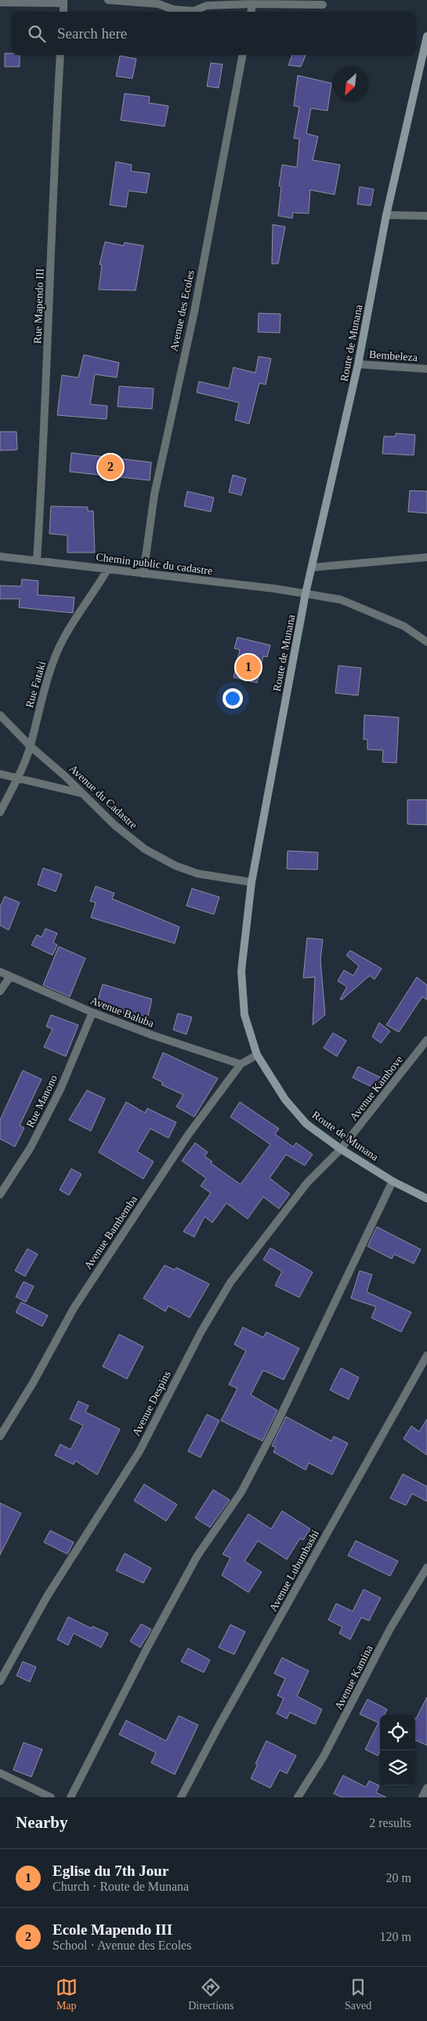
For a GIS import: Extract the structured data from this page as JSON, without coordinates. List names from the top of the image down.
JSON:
{
  "streets": {
    "main road": ["Route de Munana"],
    "street": [
      "Rue Mapendo III",
      "Avenue des Ecoles",
      "Bembeleza",
      "Chemin public du cadastre",
      "Rue Fataki",
      "Avenue du Cadastre",
      "Avenue Baluba",
      "Avenue Kambove",
      "Rue Manono",
      "Avenue Bambemba",
      "Avenue Despins",
      "Avenue Lubumbashi",
      "Avenue Kamina"
    ]
  },
  "crossings": [
    ["Rue Mapendo III", "Chemin public du cadastre"],
    ["Avenue des Ecoles", "Chemin public du cadastre"],
    ["Route de Munana", "Bembeleza"],
    ["Route de Munana", "Chemin public du cadastre"],
    ["Route de Munana", "Avenue du Cadastre"],
    ["Route de Munana", "Avenue Kambove"],
    ["Route de Munana", "Avenue Bambemba"],
    ["Route de Munana", "Avenue Despins"],
    ["Chemin public du cadastre", "Rue Fataki"],
    ["Rue Fataki", "Avenue du Cadastre"],
    ["Avenue Baluba", "Rue Manono"],
    ["Avenue Baluba", "Avenue Bambemba"],
    ["Avenue Kambove", "Avenue Despins"]
  ],
  "north": "bottom left",
  "page": {
    "search": "Search here",
    "pins": ["2", "1"],
    "heading": ["Nearby", "2 results"],
    "list": [
      {
        "mark": "1",
        "name": "Eglise du 7th Jour",
        "note": "Church · Route de Munana",
        "value": "20 m"
      },
      {
        "mark": "2",
        "name": "Ecole Mapendo III",
        "note": "School · Avenue des Ecoles",
        "value": "120 m"
      }
    ],
    "nav": ["Map", "Directions", "Saved"]
  }
}
